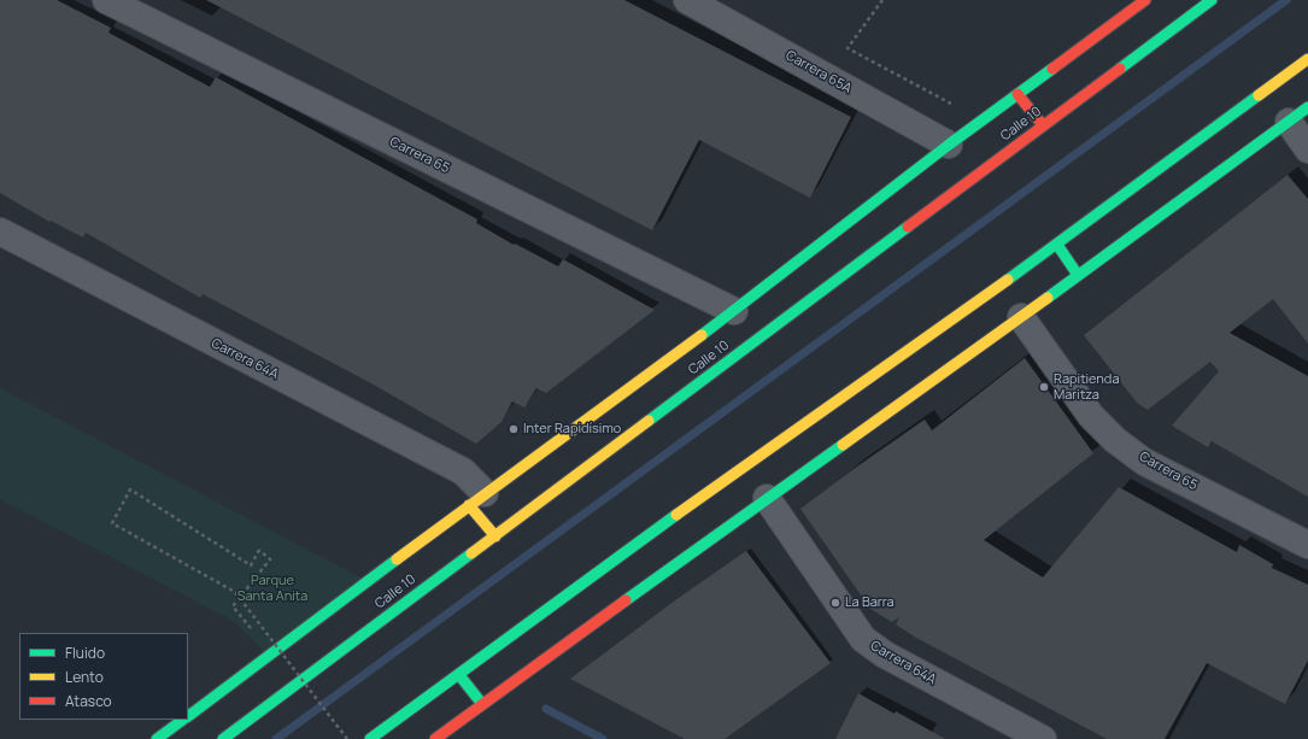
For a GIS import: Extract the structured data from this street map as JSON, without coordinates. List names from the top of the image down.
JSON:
{
  "streets": {
    "main road": ["Calle 10"],
    "street": ["Carrera 65A", "Carrera 65", "Carrera 64A"]
  },
  "crossings": [
    ["Carrera 65A", "Calle 10"],
    ["Calle 10", "Carrera 65"],
    ["Calle 10", "Carrera 64A"]
  ],
  "parks": ["Parque Santa Anita"],
  "places": ["Rapitienda Maritza", "Inter Rapidísimo", "La Barra"],
  "legend": ["Fluido", "Lento", "Atasco"]
}
